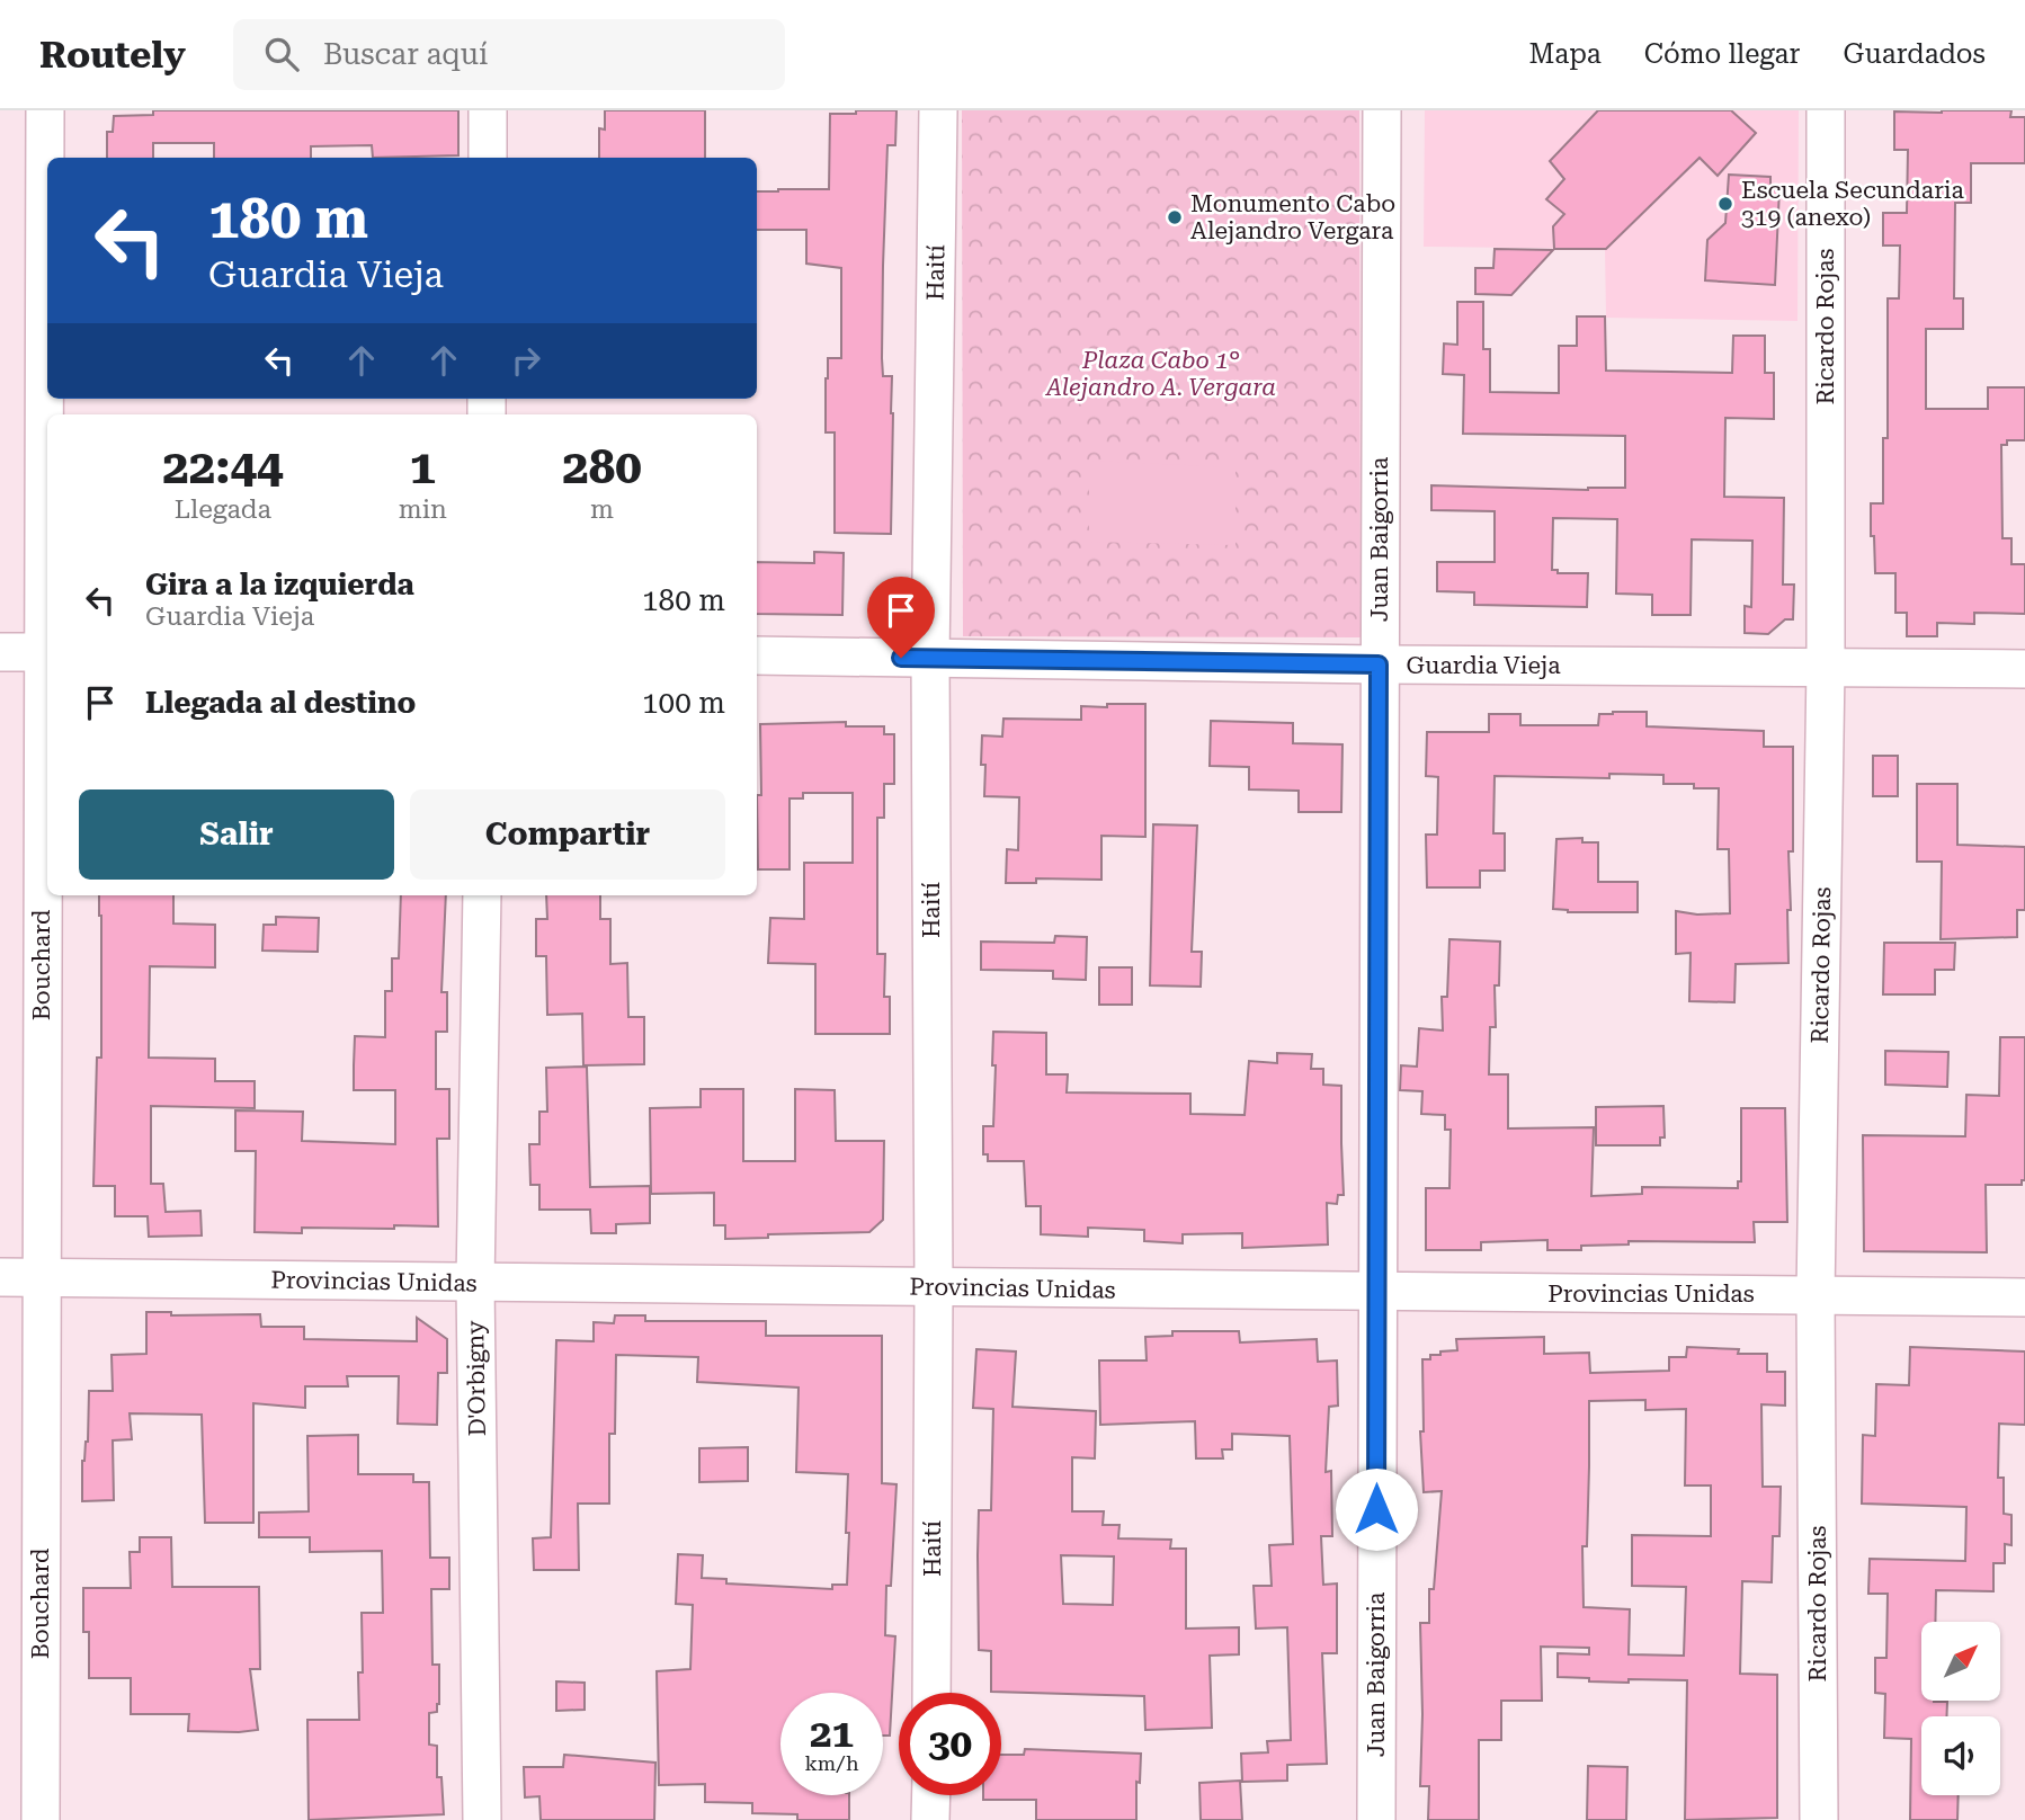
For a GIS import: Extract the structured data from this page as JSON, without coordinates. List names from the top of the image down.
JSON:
{
  "streets": {
    "street": [
      "Haití",
      "Ricardo Rojas",
      "Juan Baigorria",
      "Guardia Vieja",
      "Bouchard",
      "Provincias Unidas",
      "D'Orbigny"
    ]
  },
  "crossings": [
    ["Haití", "Guardia Vieja"],
    ["Haití", "Provincias Unidas"],
    ["Ricardo Rojas", "Guardia Vieja"],
    ["Ricardo Rojas", "Provincias Unidas"],
    ["Juan Baigorria", "Guardia Vieja"],
    ["Juan Baigorria", "Provincias Unidas"],
    ["Bouchard", "Provincias Unidas"],
    ["Provincias Unidas", "D'Orbigny"]
  ],
  "parks": ["Plaza Cabo 1° Alejandro A. Vergara"],
  "places": ["Escuela Secundaria 319 (anexo)", "Monumento Cabo Alejandro Vergara"],
  "north": "top right",
  "page": {
    "header": "Routely",
    "search": "Buscar aquí",
    "nav": ["Mapa", "Cómo llegar", "Guardados"],
    "turn": ["180 m", "Guardia Vieja"],
    "eta": [
      "22:44",
      "Llegada",
      "1",
      "min",
      "280",
      "m"
    ],
    "list": [
      {
        "name": "Gira a la izquierda",
        "note": "Guardia Vieja",
        "value": "180 m"
      },
      {
        "name": "Llegada al destino",
        "value": "100 m"
      }
    ],
    "buttons": ["Salir", "Compartir"],
    "speed": "21 km/h",
    "limit": "30"
  }
}
